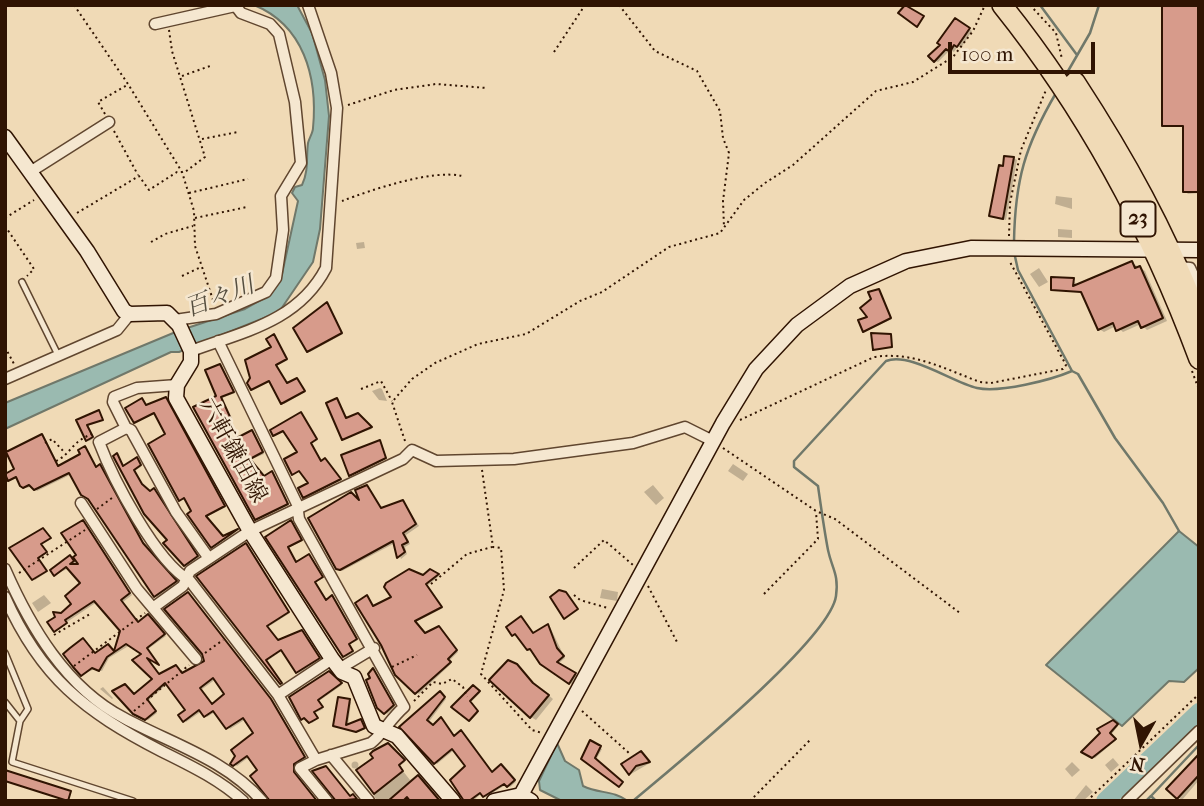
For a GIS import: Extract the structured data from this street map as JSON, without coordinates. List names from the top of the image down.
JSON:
{
  "streets": {
    "highway": ["23"],
    "street": ["六軒鎌田線"]
  },
  "water": ["百々川"],
  "scale_bar": "100 m",
  "north": "bottom"
}
